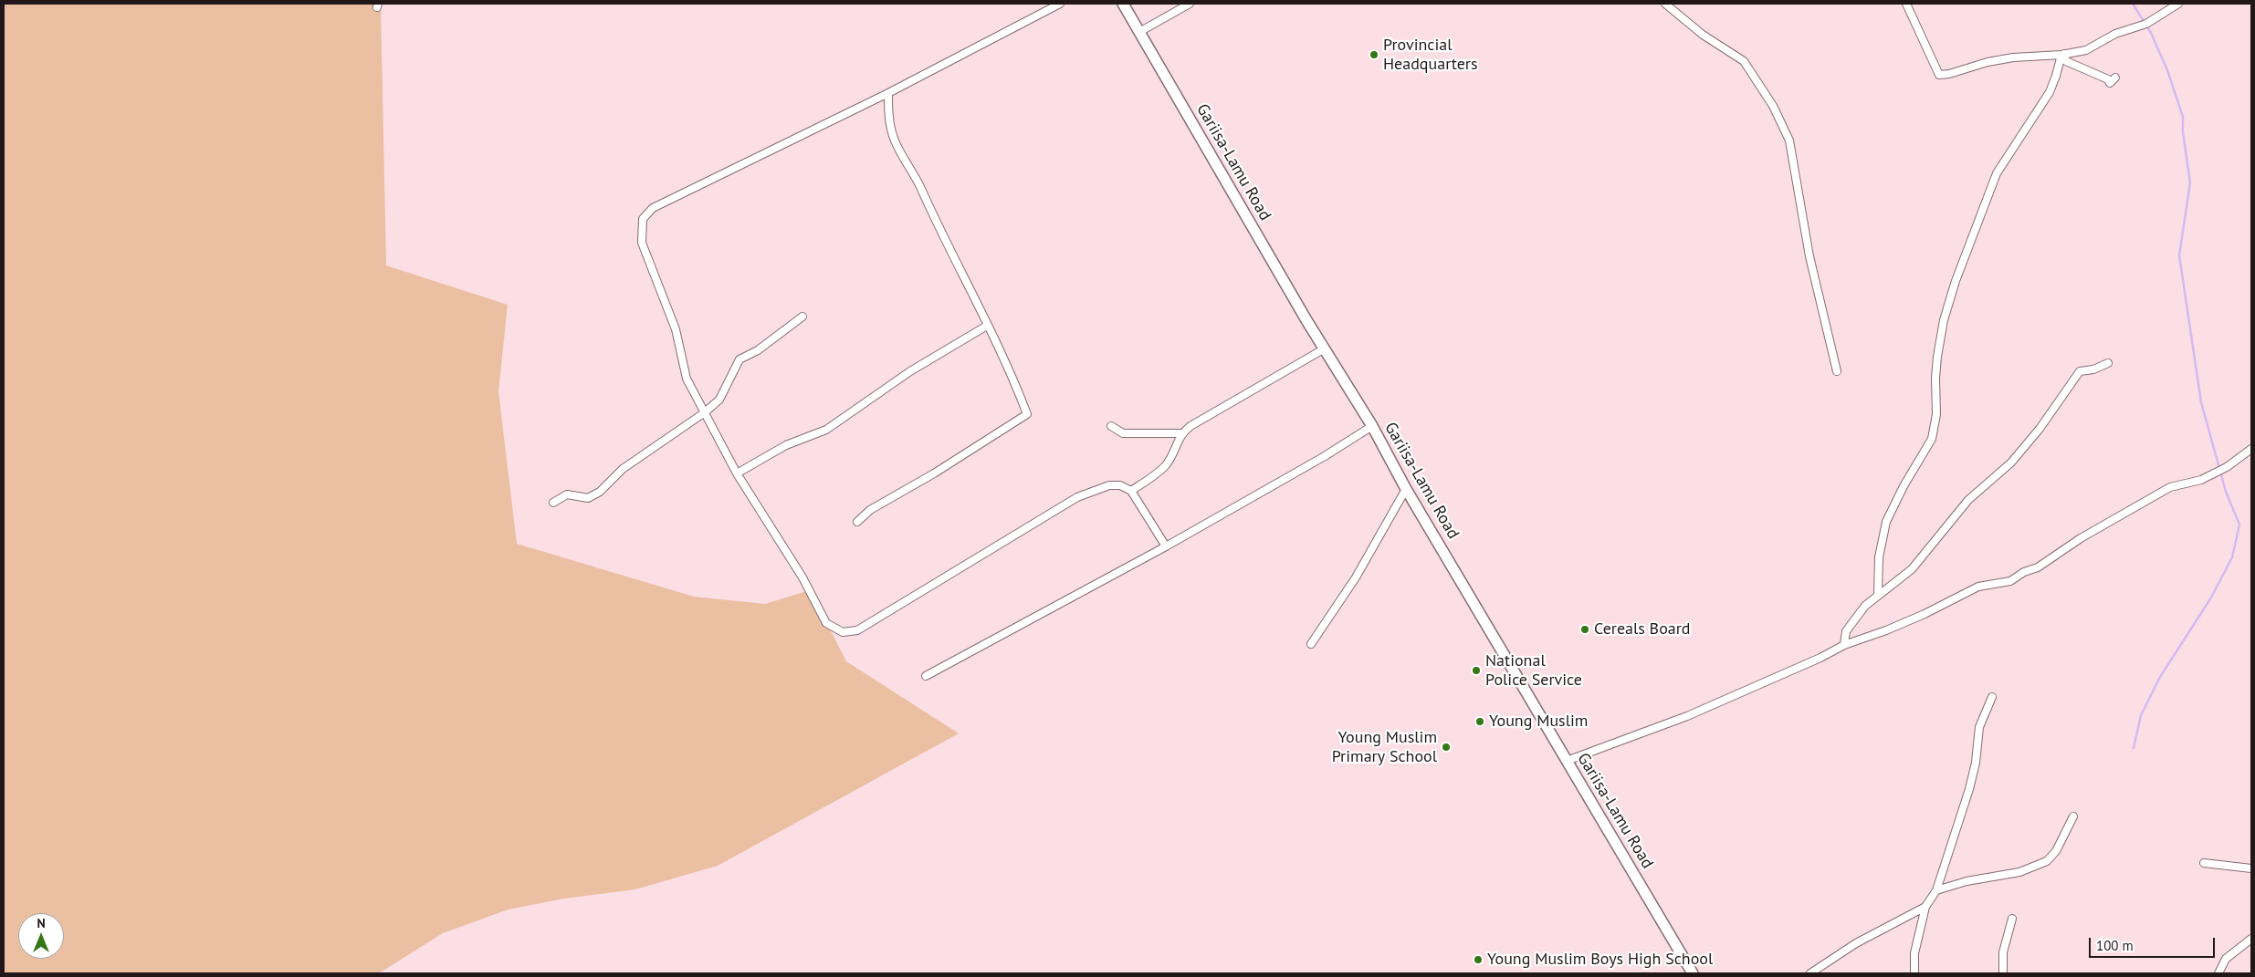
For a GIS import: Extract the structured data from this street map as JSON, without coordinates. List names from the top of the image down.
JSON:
{
  "streets": {
    "street": ["Gariisa-Lamu Road"]
  },
  "places": [
    "Provincial Headquarters",
    "Cereals Board",
    "National Police Service",
    "Young Muslim",
    "Young Muslim Primary School",
    "Young Muslim Boys High School"
  ],
  "scale_bar": "100 m",
  "north": "top"
}
